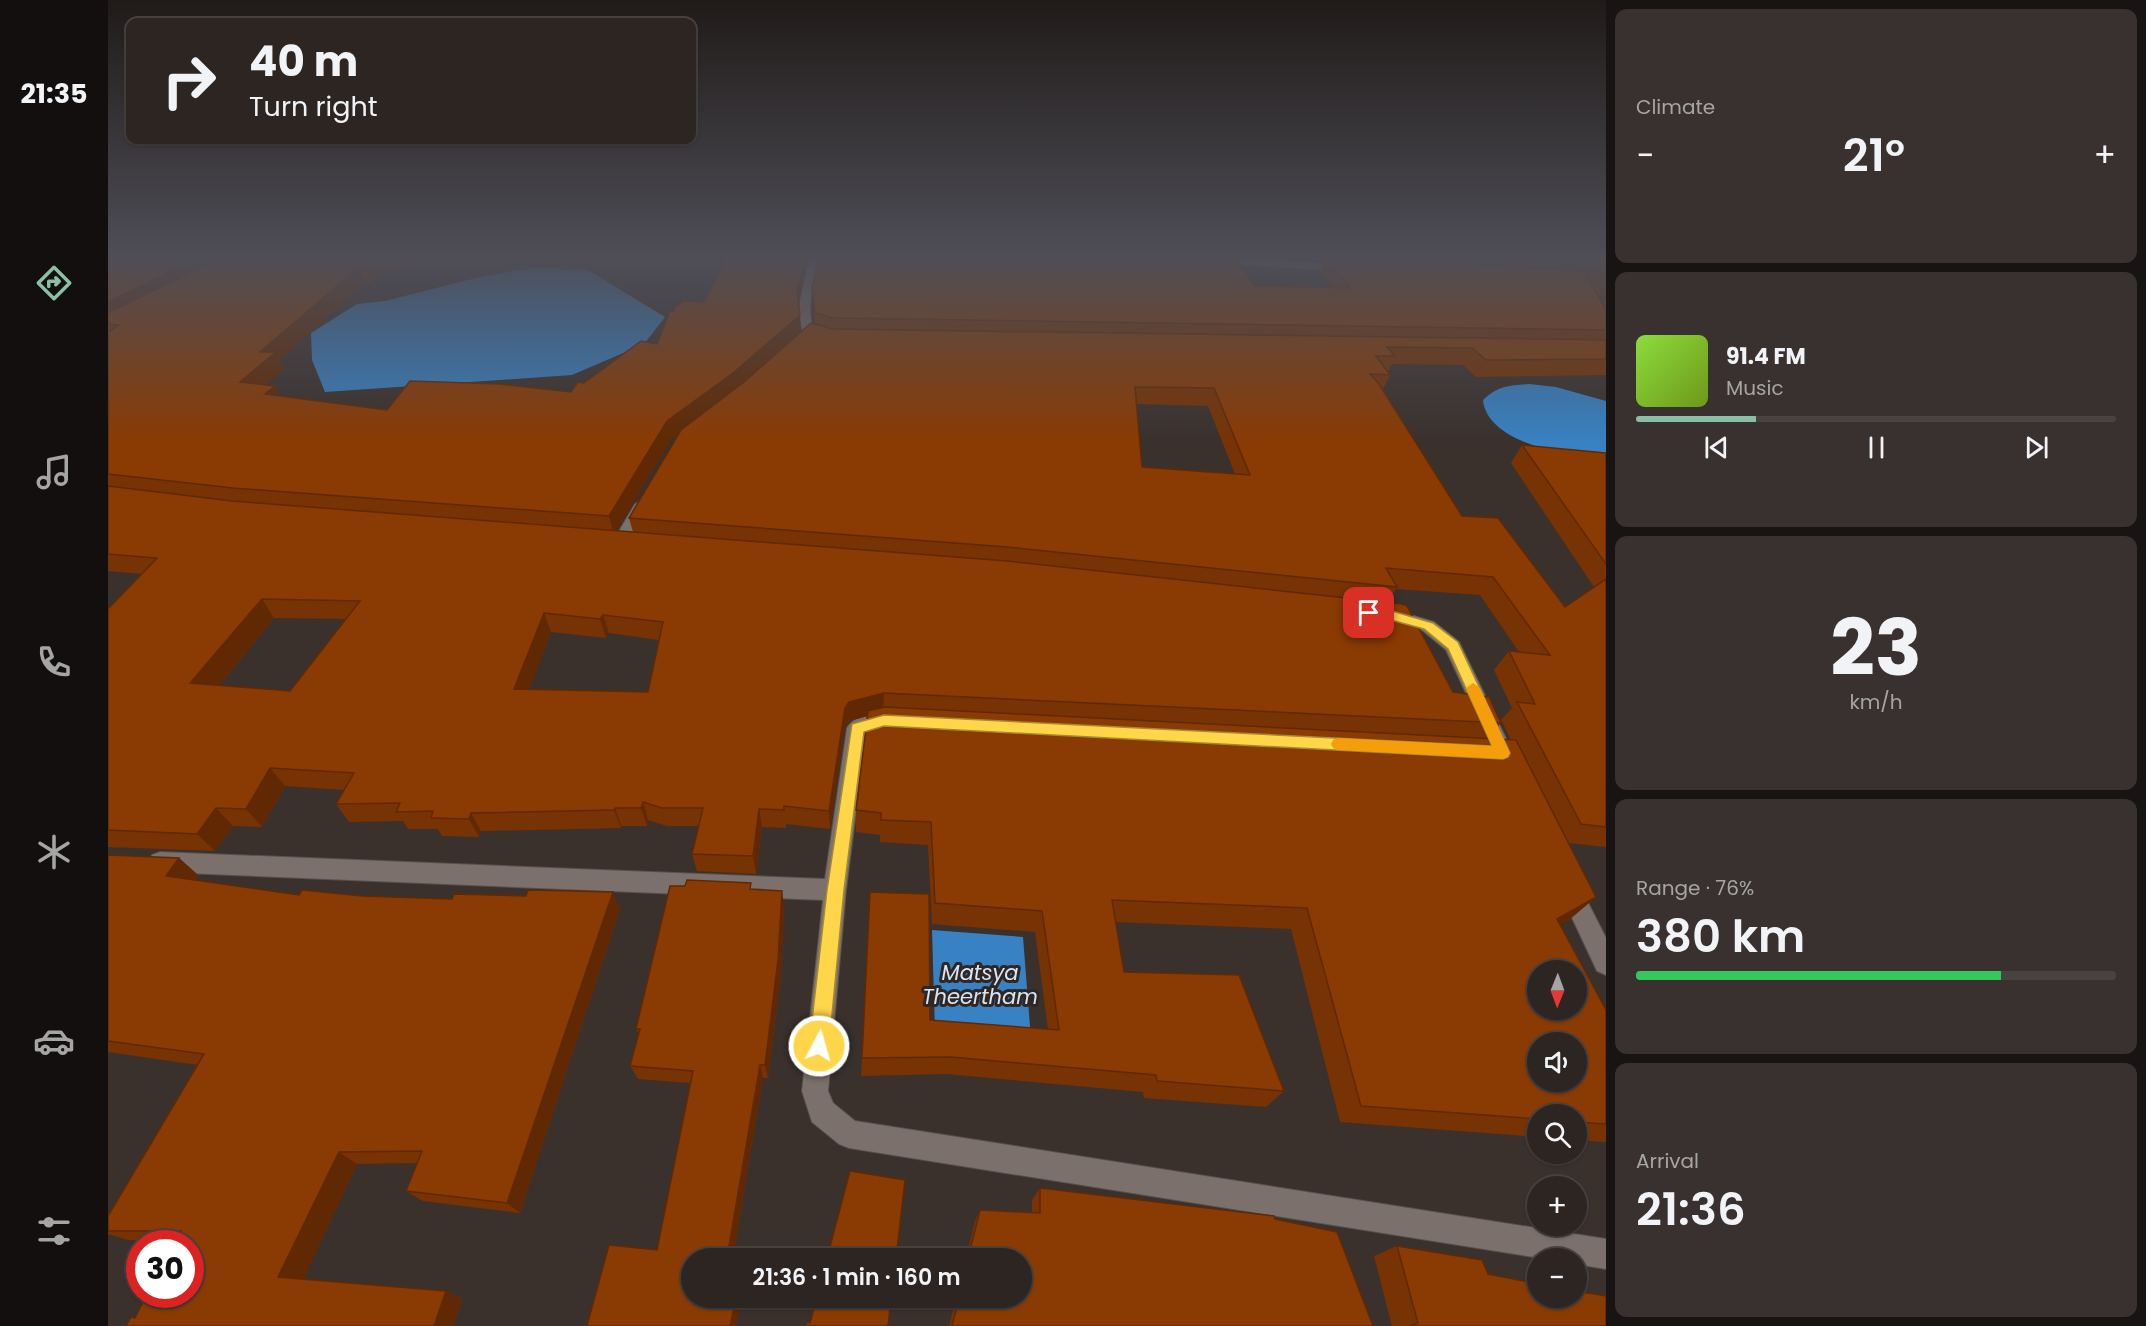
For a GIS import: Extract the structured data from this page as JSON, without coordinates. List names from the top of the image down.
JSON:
{
  "water": ["Matsya Theertham"],
  "north": "bottom",
  "page": {
    "tabs": "21:35",
    "tile": [
      "Climate",
      ["23", "km/h"],
      ["Range · 76%", "380 km"],
      ["Arrival", "21:36"]
    ],
    "turn": ["40 m", "Turn right"],
    "heat": ["−", "21°", "+"],
    "song": ["91.4 FM", "Music"],
    "map_buttons": ["+", "−"],
    "limit": "30",
    "trip": "21:36 · 1 min · 160 m"
  }
}
